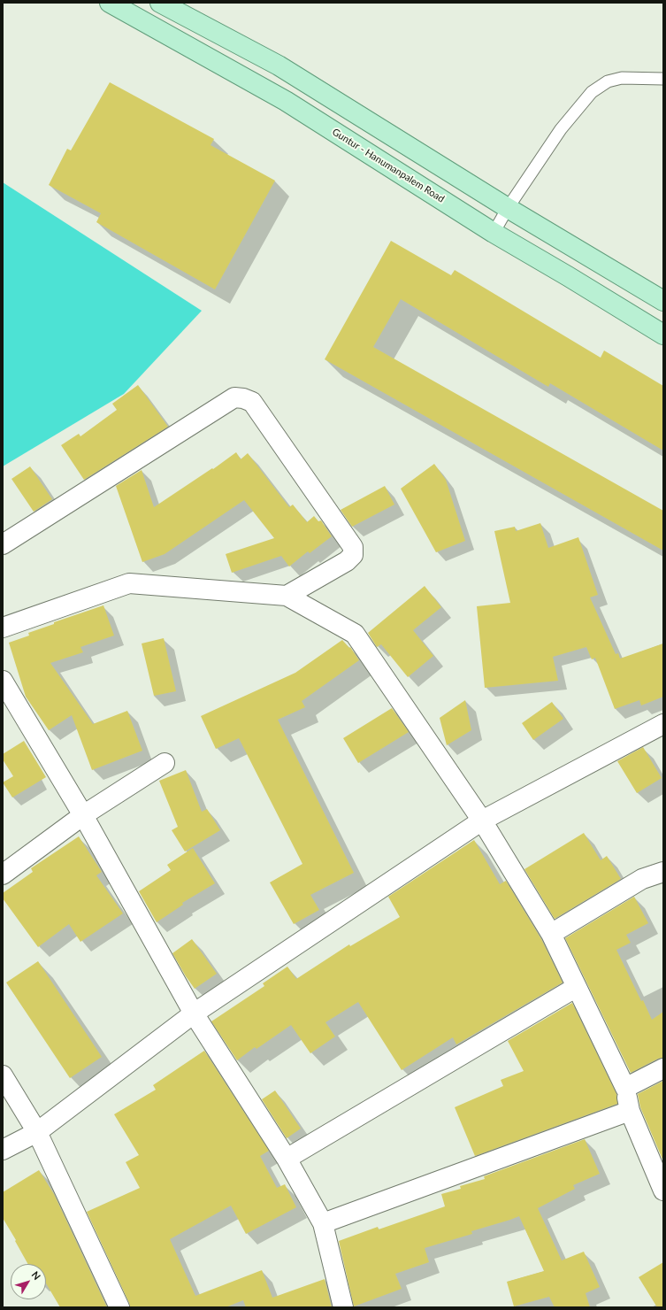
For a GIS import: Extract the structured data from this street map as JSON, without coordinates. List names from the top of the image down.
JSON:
{
  "streets": {
    "main road": ["Guntur - Hanumanpalem Road"]
  },
  "north": "top right"
}
